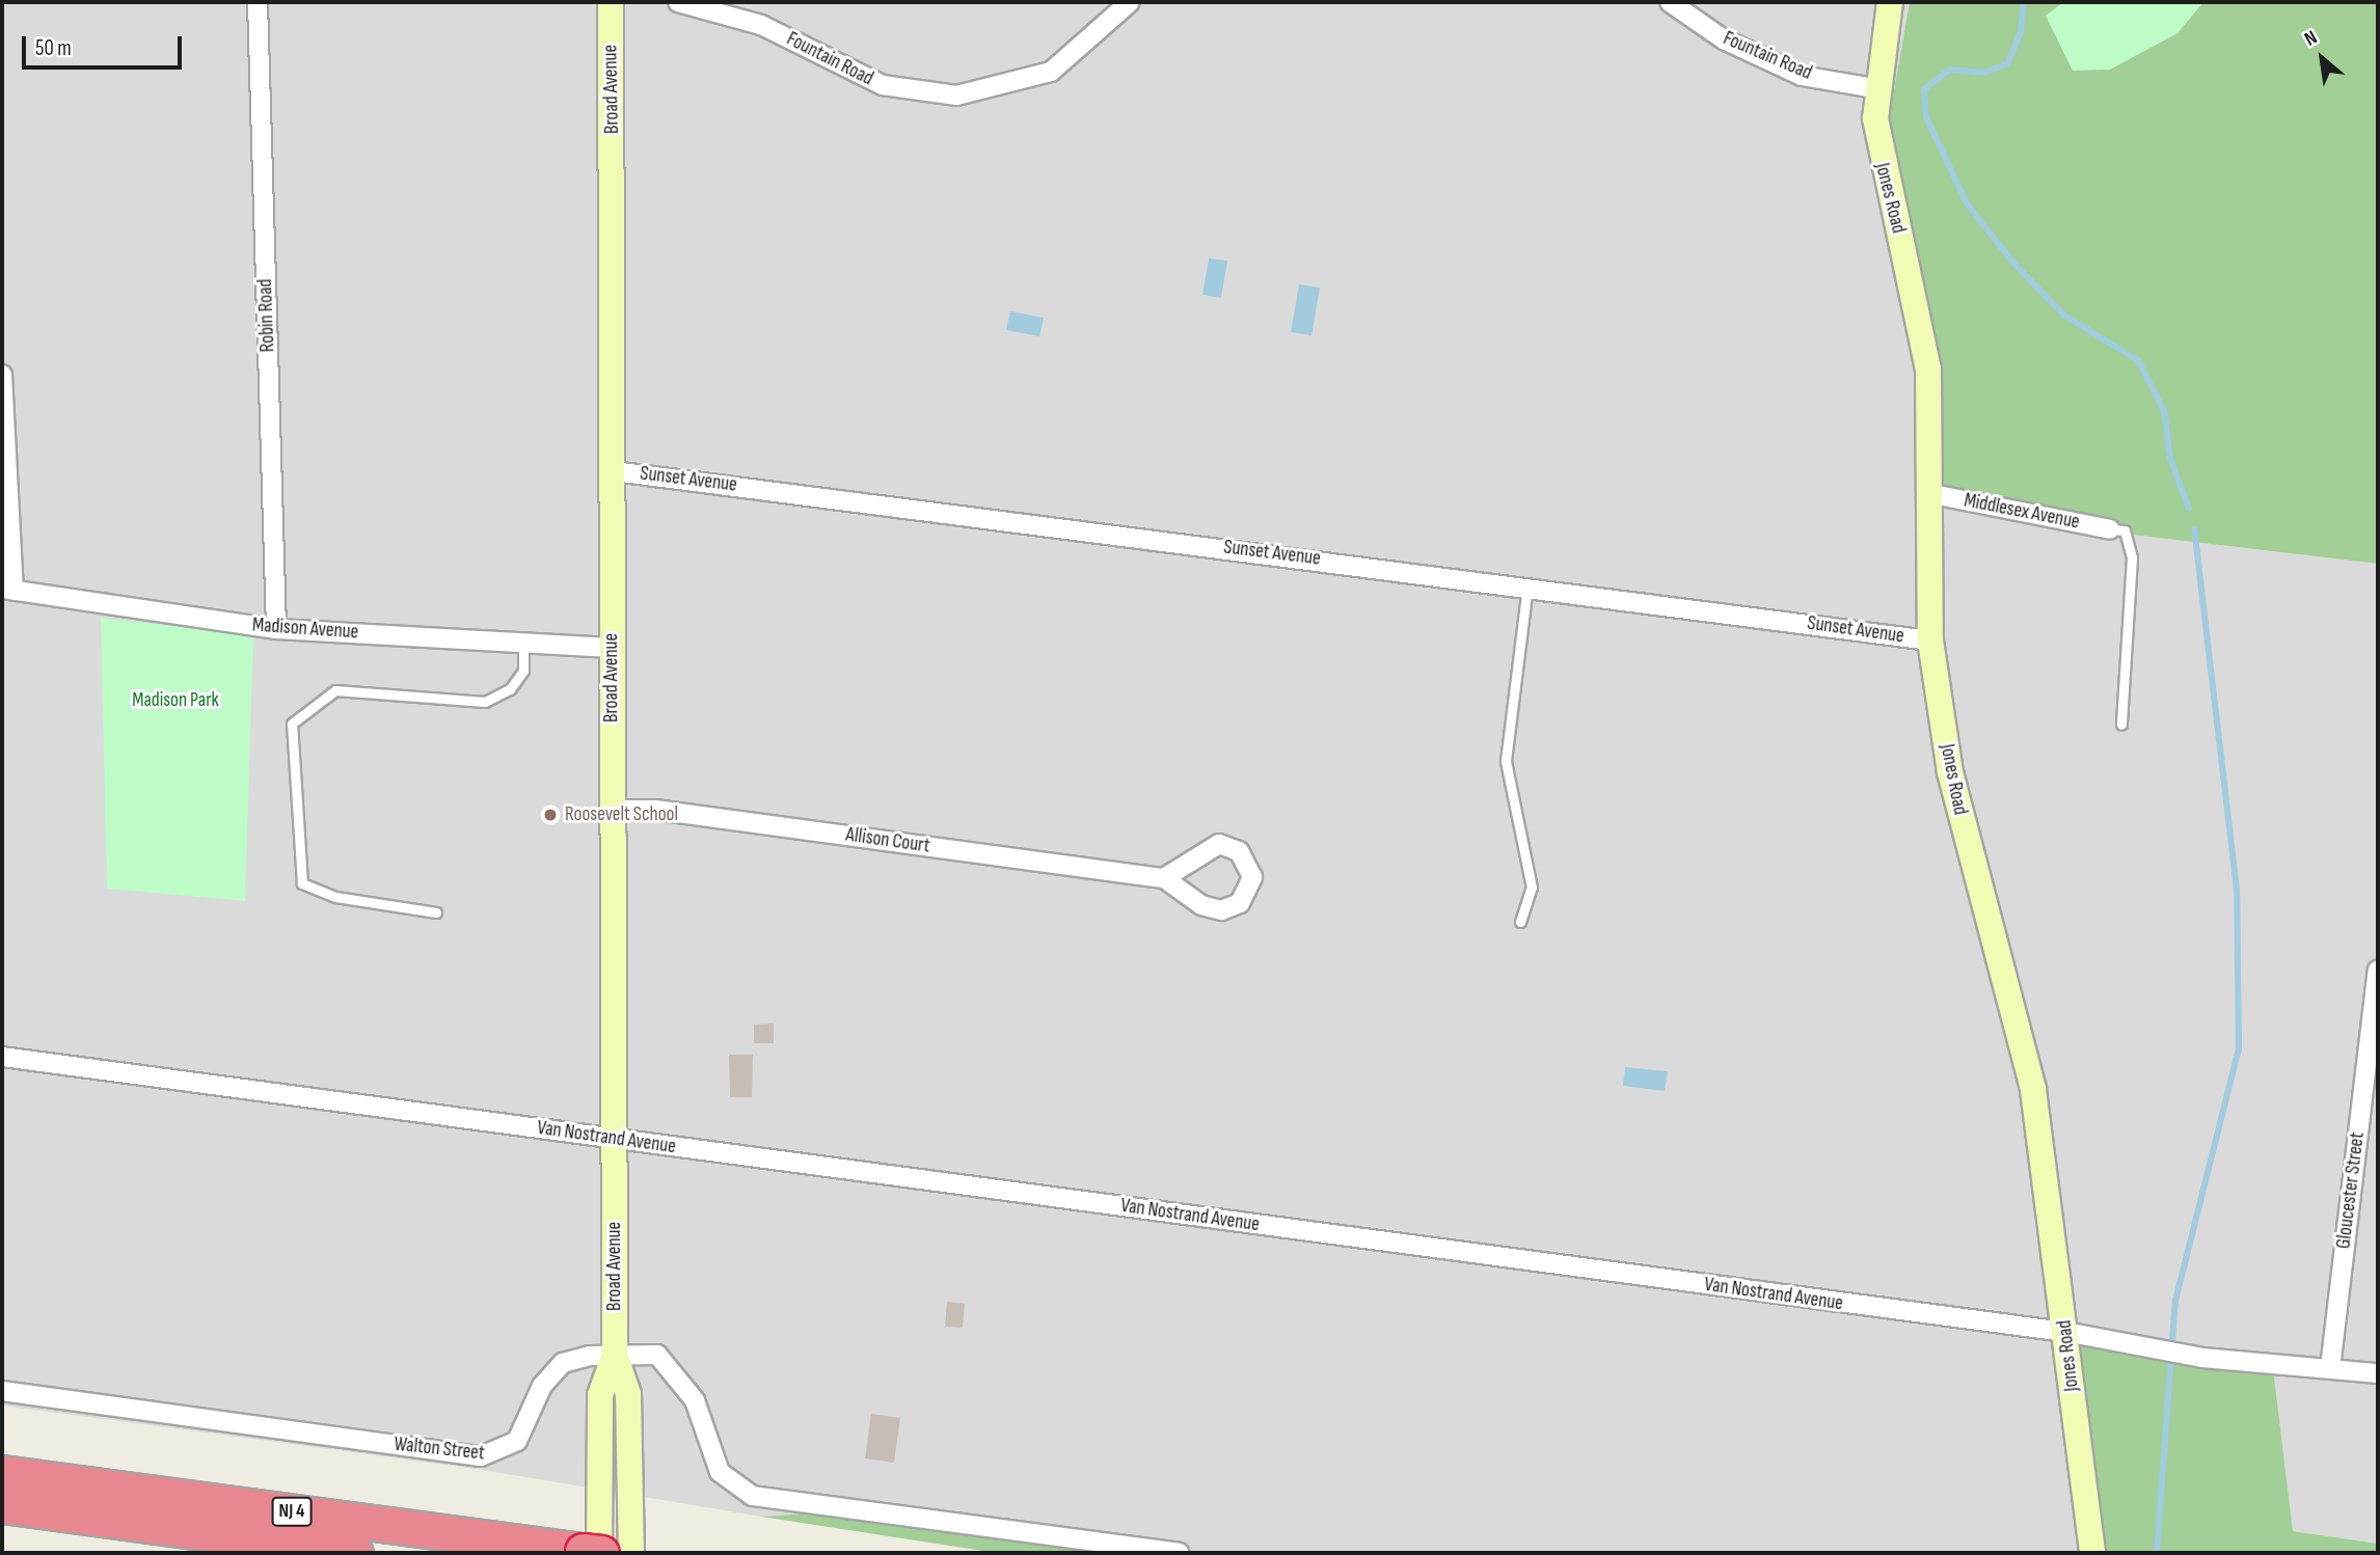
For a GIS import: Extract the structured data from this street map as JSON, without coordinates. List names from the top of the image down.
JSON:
{
  "streets": {
    "highway": ["NJ 4"],
    "street": [
      "Fountain Road",
      "Broad Avenue",
      "Jones Road",
      "Robin Road",
      "Sunset Avenue",
      "Middlesex Avenue",
      "Madison Avenue",
      "Allison Court",
      "Van Nostrand Avenue",
      "Gloucester Street",
      "Walton Street"
    ]
  },
  "crossings": [
    ["Fountain Road", "Jones Road"],
    ["Broad Avenue", "Sunset Avenue"],
    ["Broad Avenue", "Madison Avenue"],
    ["Broad Avenue", "Allison Court"],
    ["Broad Avenue", "Van Nostrand Avenue"],
    ["Broad Avenue", "Walton Street"],
    ["Broad Avenue", "NJ 4"],
    ["Jones Road", "Sunset Avenue"],
    ["Jones Road", "Middlesex Avenue"],
    ["Jones Road", "Van Nostrand Avenue"],
    ["Robin Road", "Madison Avenue"],
    ["Van Nostrand Avenue", "Gloucester Street"]
  ],
  "parks": ["Madison Park"],
  "places": ["Roosevelt School"],
  "scale_bar": "50 m",
  "north": "top left"
}
